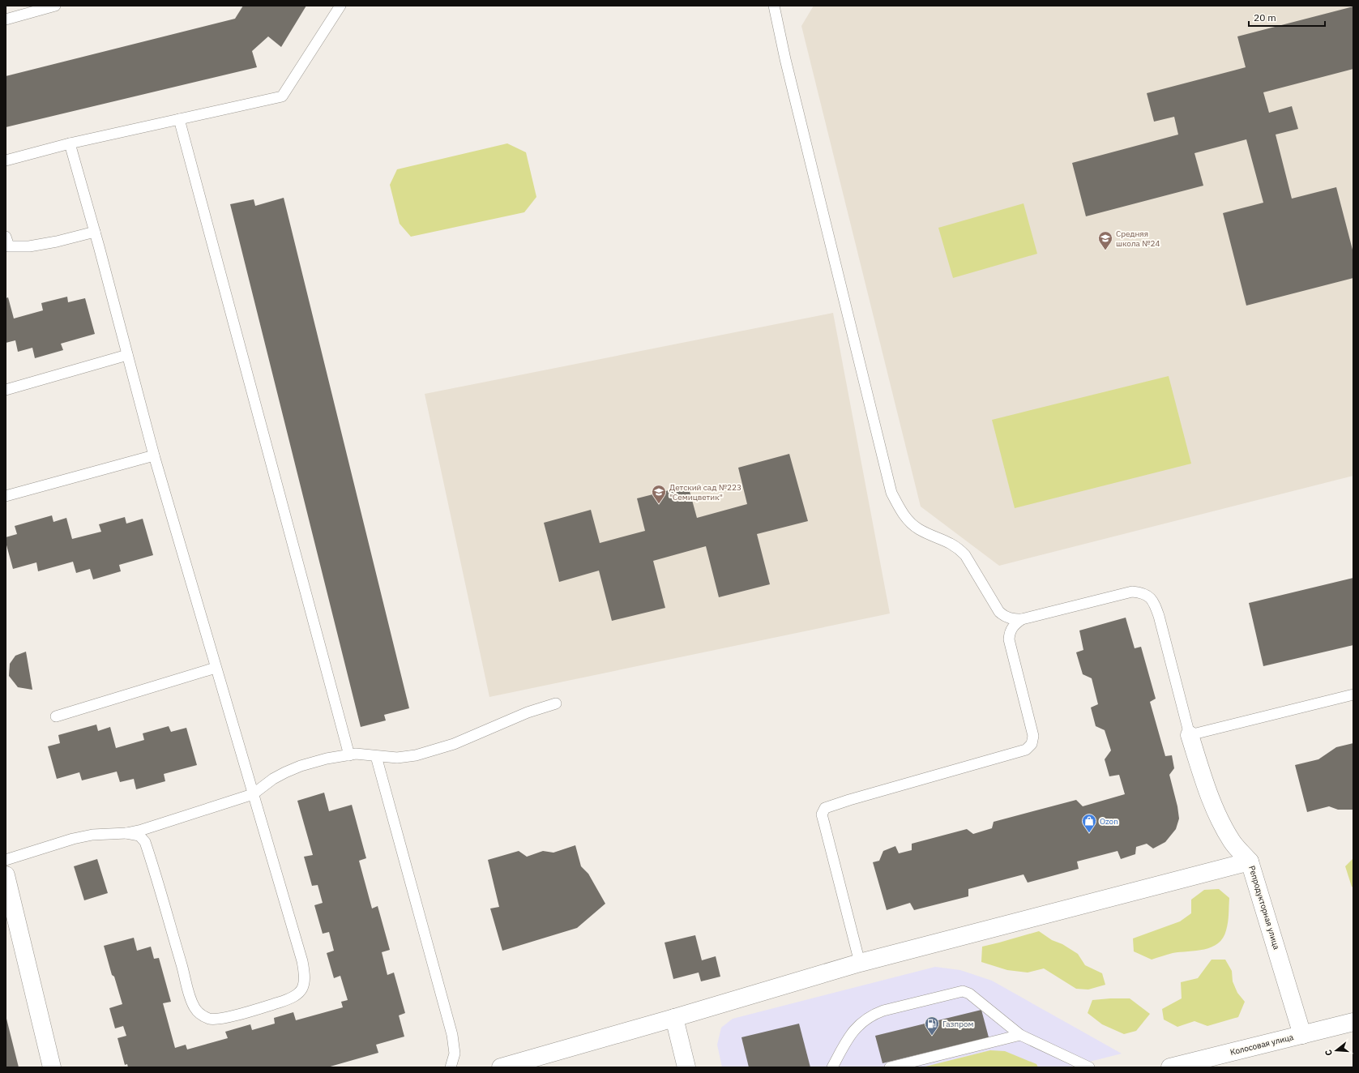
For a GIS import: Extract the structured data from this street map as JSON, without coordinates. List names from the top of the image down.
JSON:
{
  "streets": {
    "main road": ["Репродукторная улица", "Колосовая улица"]
  },
  "crossings": [
    ["Репродукторная улица", "Колосовая улица"]
  ],
  "places": {
    "school or university": ["Средняя школа №24", "Детский сад №223 \"Семицветик\""],
    "shop": ["Ozon"],
    "fuel station": ["Газпром"]
  },
  "scale_bar": "20 m",
  "north": "left"
}
